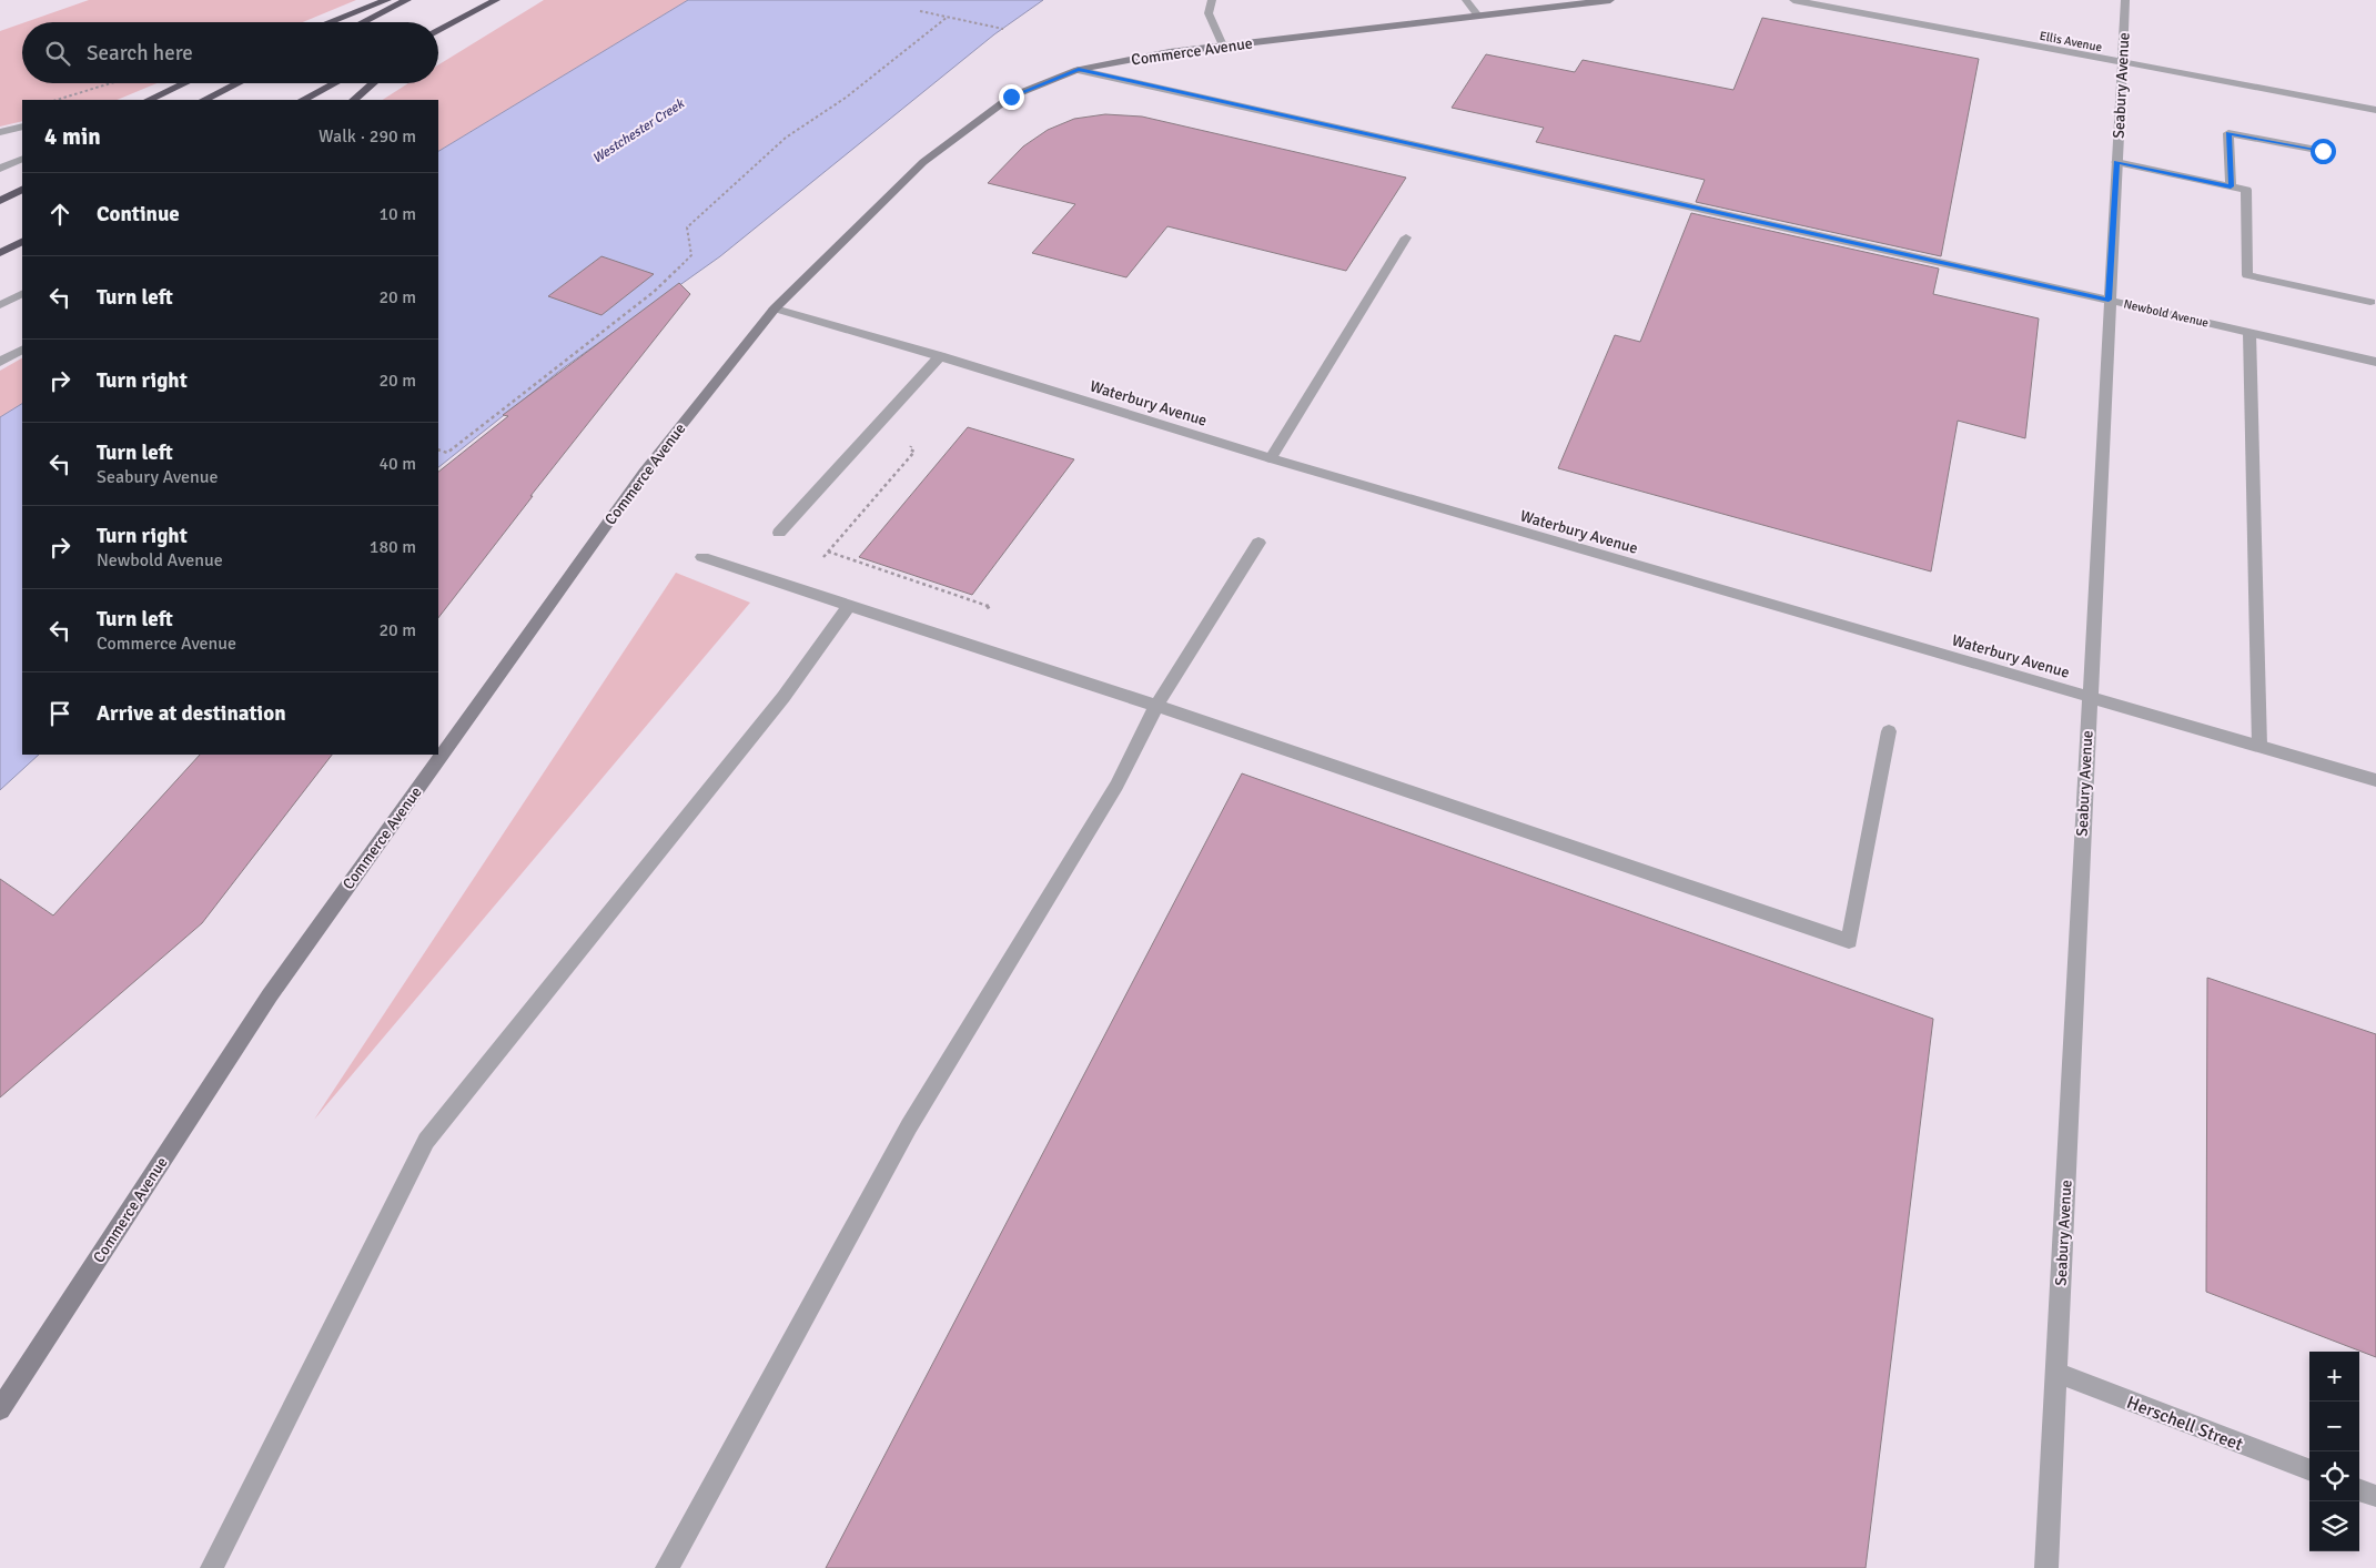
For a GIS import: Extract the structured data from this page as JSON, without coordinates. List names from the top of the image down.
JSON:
{
  "streets": {
    "main road": ["Commerce Avenue"],
    "street": [
      "Ellis Avenue",
      "Seabury Avenue",
      "Newbold Avenue",
      "Waterbury Avenue",
      "Herschell Street"
    ]
  },
  "crossings": [
    ["Ellis Avenue", "Seabury Avenue"],
    ["Commerce Avenue", "Newbold Avenue"],
    ["Commerce Avenue", "Waterbury Avenue"],
    ["Seabury Avenue", "Newbold Avenue"],
    ["Seabury Avenue", "Waterbury Avenue"],
    ["Seabury Avenue", "Herschell Street"]
  ],
  "water": ["Westchester Creek"],
  "page": {
    "search": "Search here",
    "heading": ["4 min", "Walk · 290 m"],
    "list": [
      ["Continue", "10 m"],
      ["Turn left", "20 m"],
      ["Turn right", "20 m"],
      ["Turn left", "Seabury Avenue", "40 m"],
      ["Turn right", "Newbold Avenue", "180 m"],
      ["Turn left", "Commerce Avenue", "20 m"],
      "Arrive at destination"
    ],
    "map_buttons": ["+", "−"]
  }
}
